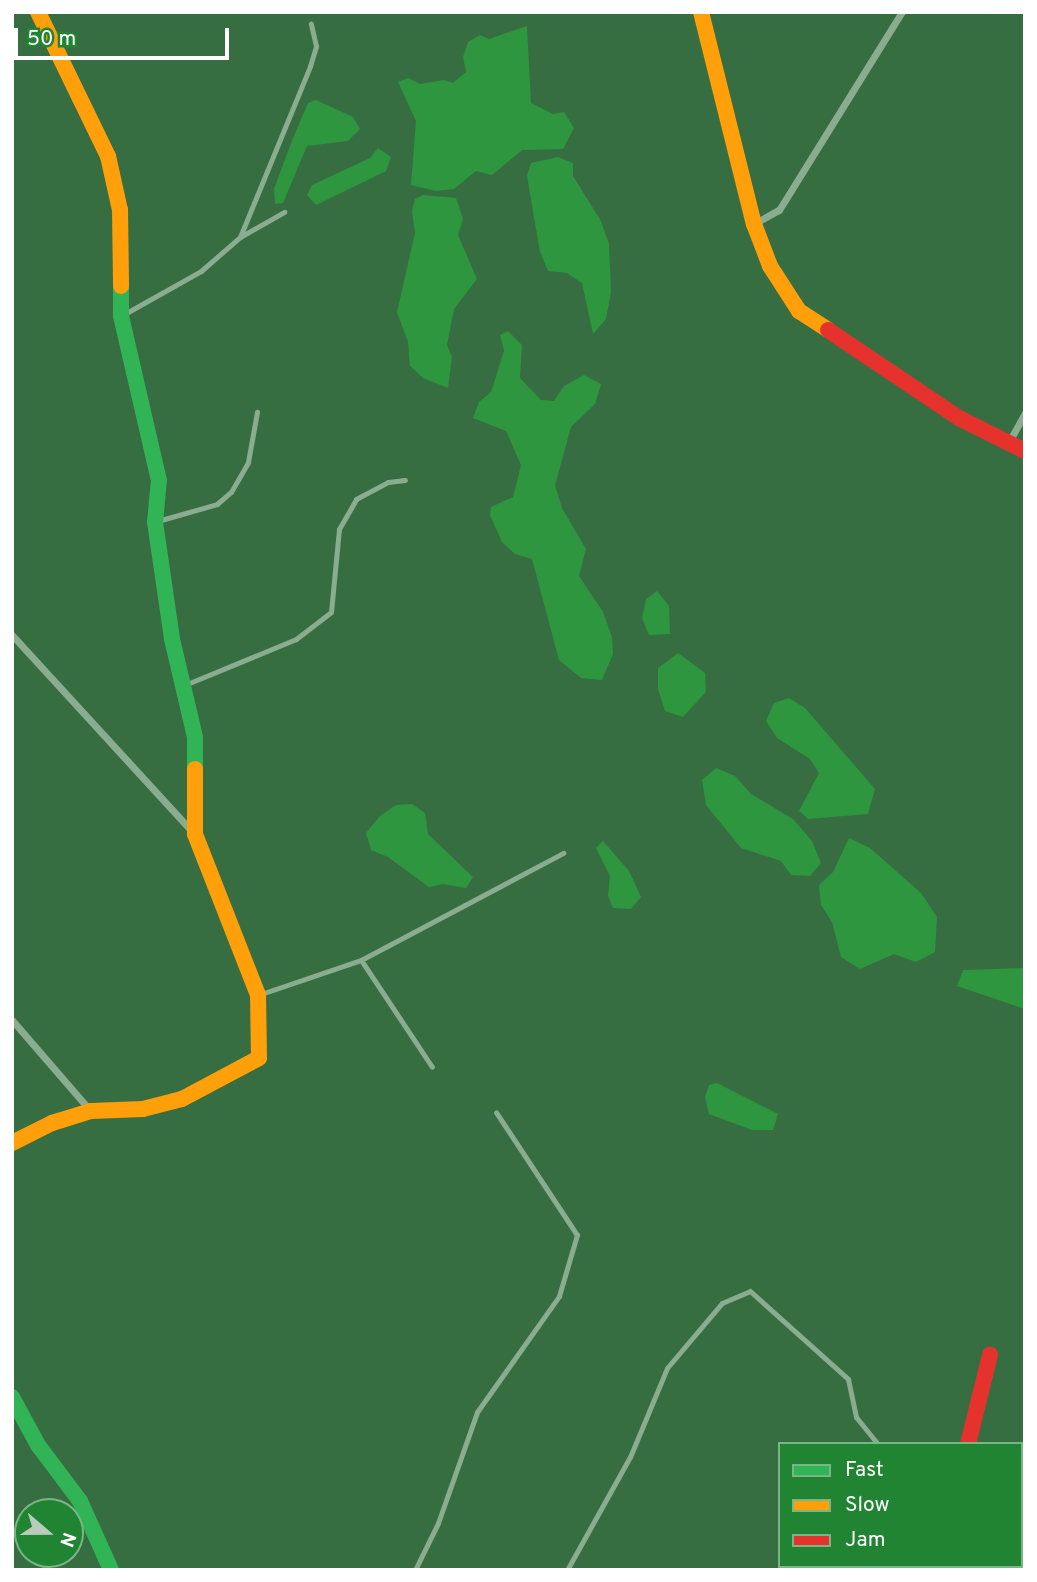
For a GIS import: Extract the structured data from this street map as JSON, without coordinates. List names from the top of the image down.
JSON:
{
  "legend": ["Fast", "Slow", "Jam"],
  "scale_bar": "50 m",
  "north": "right"
}
